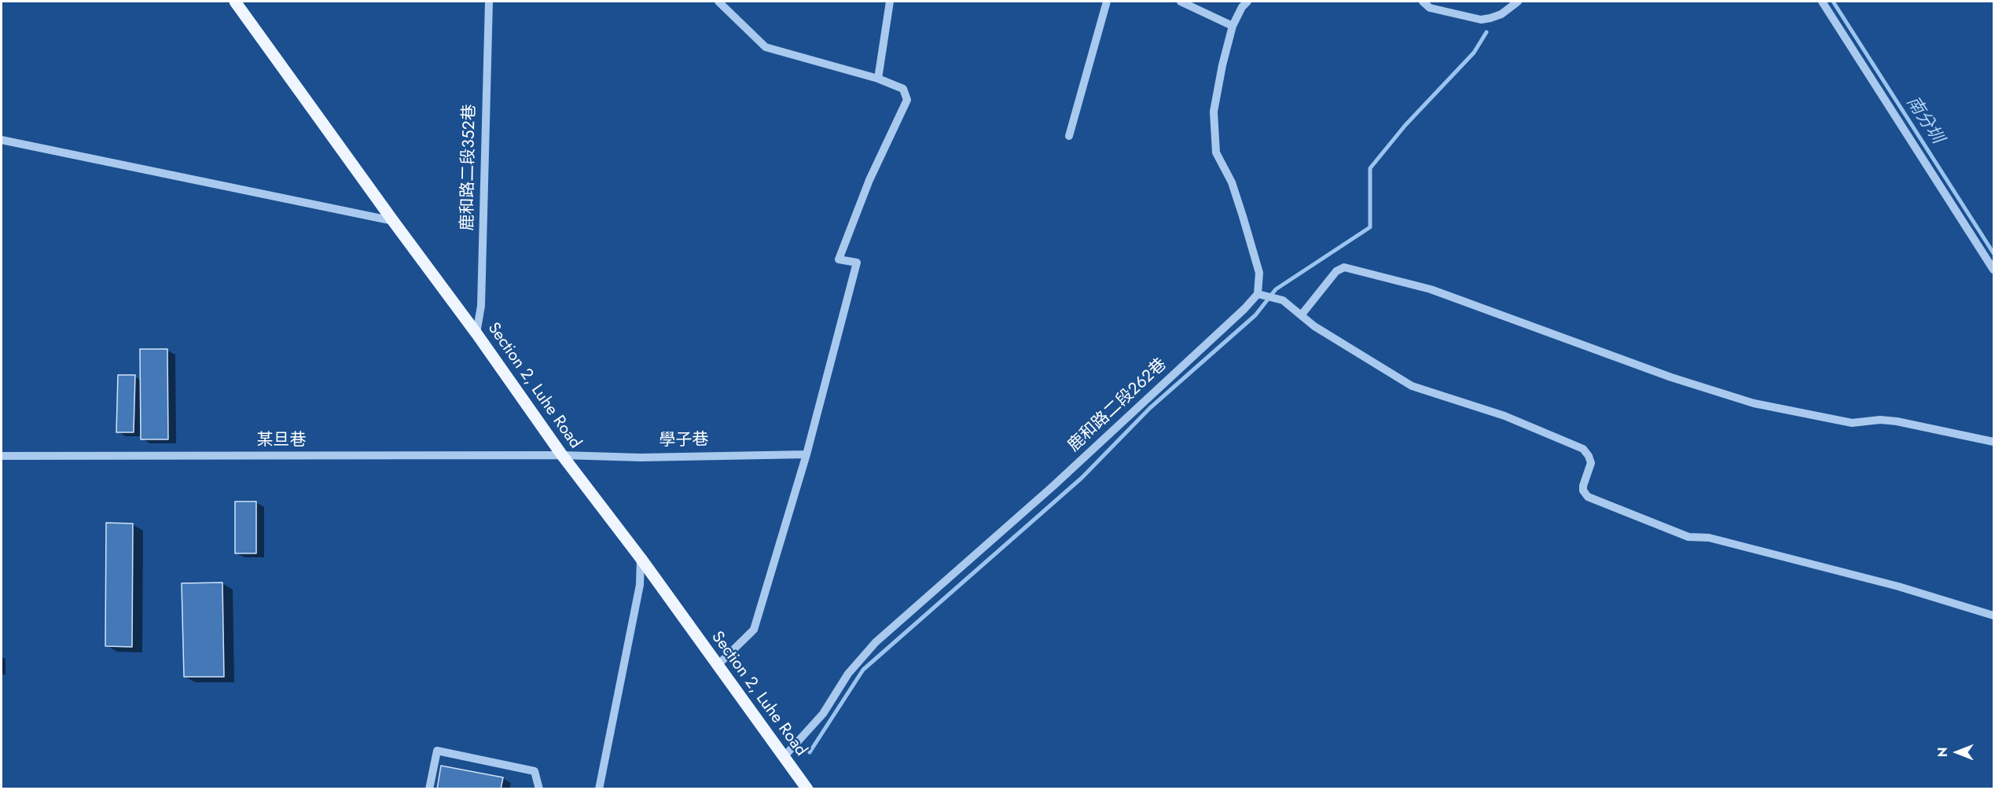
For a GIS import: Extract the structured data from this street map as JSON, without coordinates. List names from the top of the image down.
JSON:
{
  "streets": {
    "main road": ["Section 2, Luhe Road"],
    "street": [
      "鹿和路二段352巷",
      "鹿和路二段262巷",
      "某旦巷",
      "學子巷"
    ]
  },
  "crossings": [
    ["鹿和路二段352巷", "Section 2, Luhe Road"],
    ["Section 2, Luhe Road", "鹿和路二段262巷"],
    ["Section 2, Luhe Road", "某旦巷"],
    ["Section 2, Luhe Road", "學子巷"],
    ["某旦巷", "學子巷"]
  ],
  "water": ["南分圳"],
  "north": "left"
}
